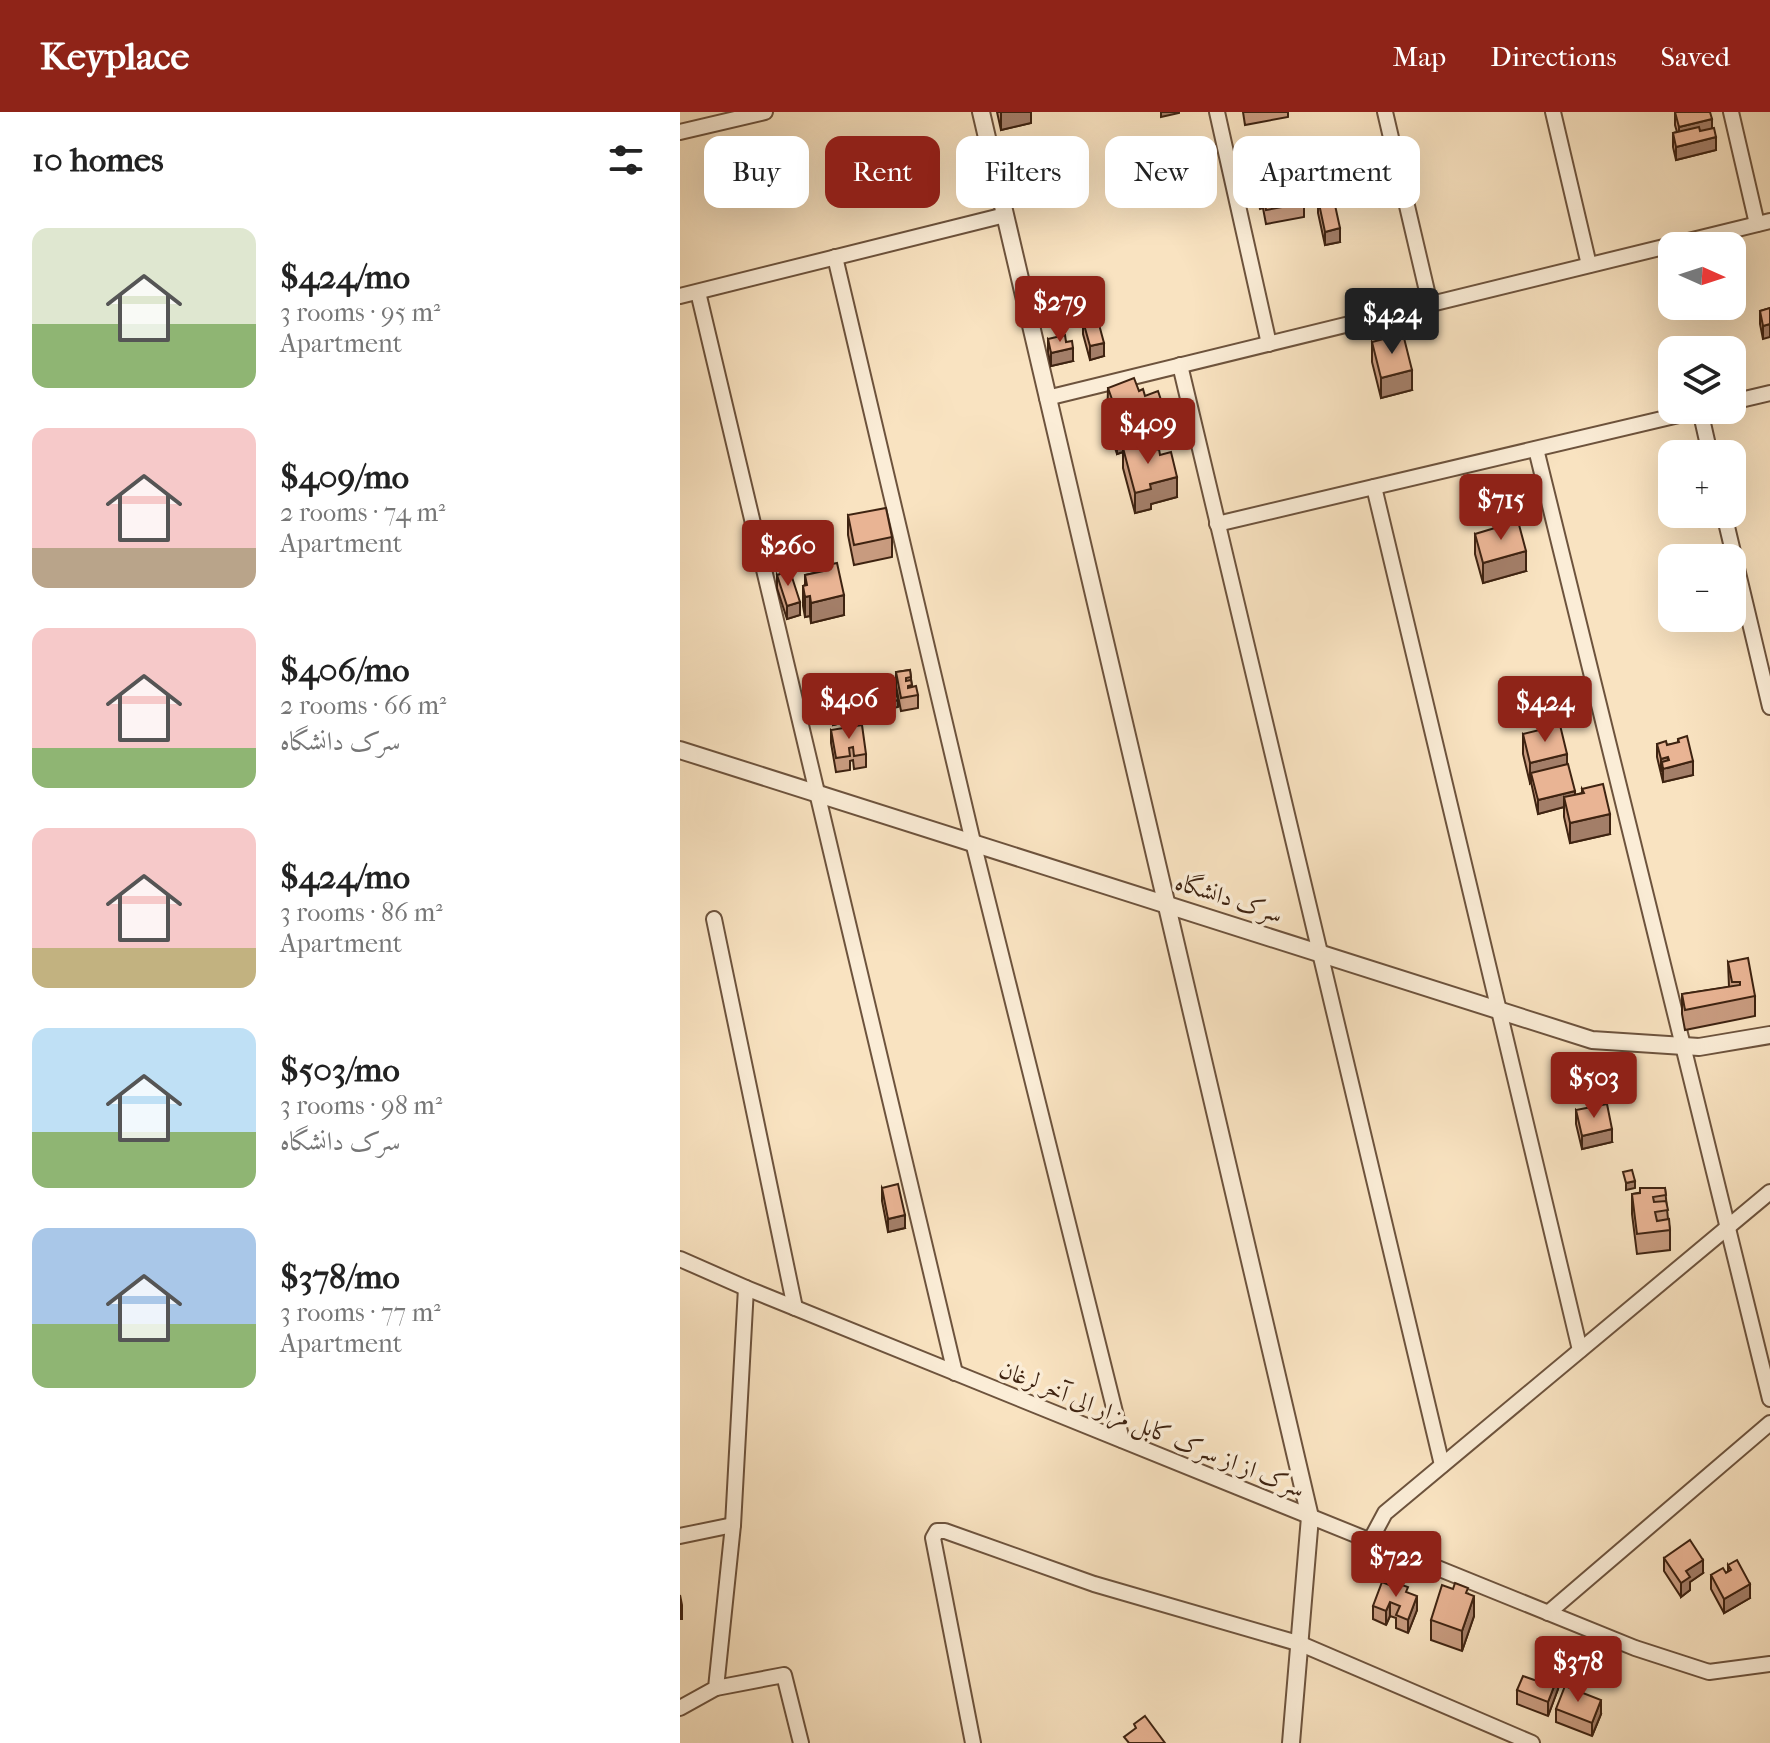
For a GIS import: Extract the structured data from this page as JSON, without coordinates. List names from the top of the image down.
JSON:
{
  "streets": {
    "street": ["سرک دانشگاه", "سرک از از سرک کابل مزار الی آخر لرغان"]
  },
  "north": "right",
  "page": {
    "header": "Keyplace",
    "nav": ["Map", "Directions", "Saved"],
    "heading": "10 homes",
    "chip": [
      "Buy",
      "Rent",
      "Filters",
      "New",
      "Apartment"
    ],
    "list": [
      {
        "name": "$424/mo",
        "note": "3 rooms · 95 m² · Apartment"
      },
      {
        "name": "$409/mo",
        "note": "2 rooms · 74 m² · Apartment"
      },
      {
        "name": "$406/mo",
        "note": "2 rooms · 66 m² · سرک دانشگاه"
      },
      {
        "name": "$424/mo",
        "note": "3 rooms · 86 m² · Apartment"
      },
      {
        "name": "$503/mo",
        "note": "3 rooms · 98 m² · سرک دانشگاه"
      },
      {
        "name": "$378/mo",
        "note": "3 rooms · 77 m² · Apartment"
      }
    ],
    "map_buttons": ["+", "−"],
    "price": [
      "$279",
      "$424",
      "$409",
      "$715",
      "$260",
      "$406",
      "$424",
      "$503",
      "$722",
      "$378"
    ]
  }
}
